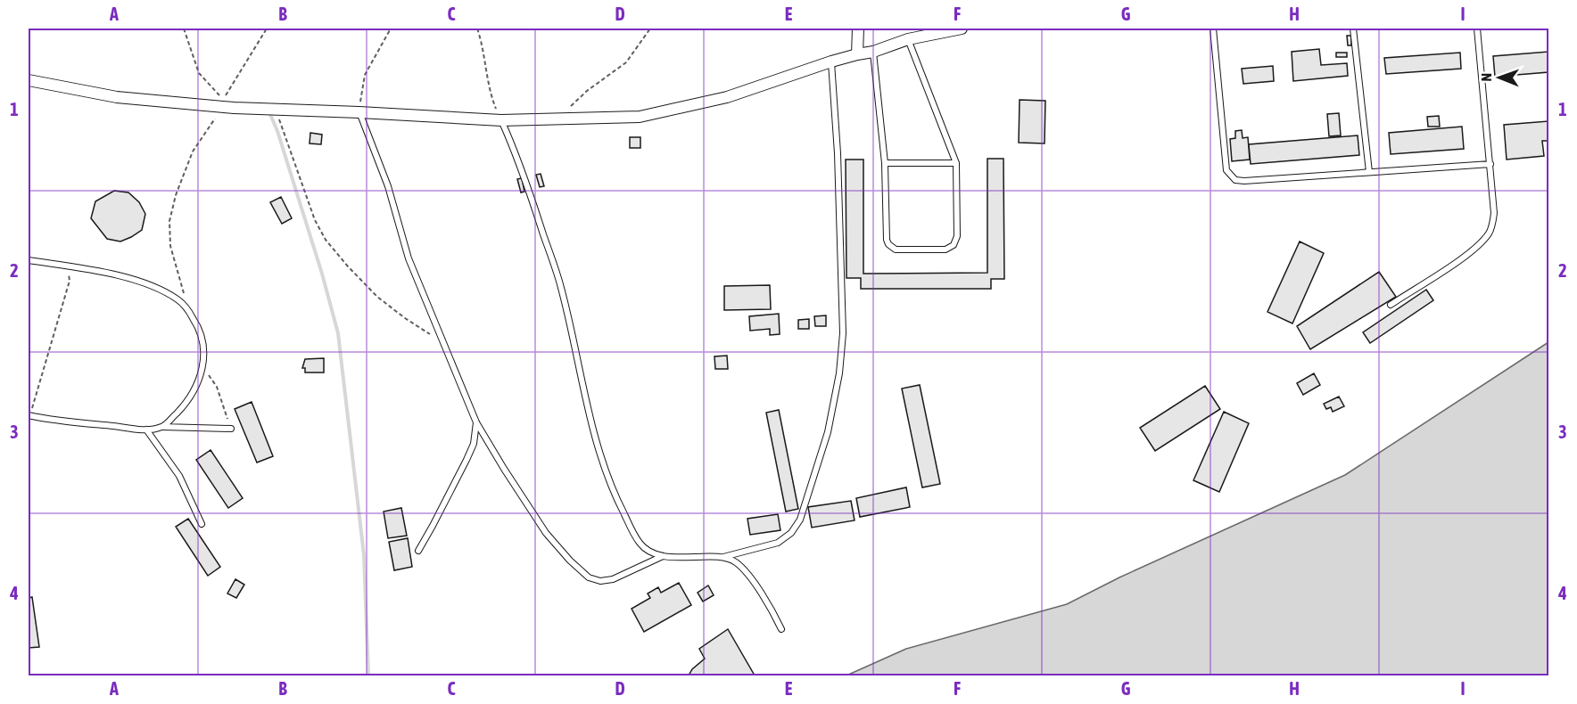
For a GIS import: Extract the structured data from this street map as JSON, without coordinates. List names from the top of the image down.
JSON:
{
  "north": "left",
  "grid": {
    "columns": [
      "A",
      "B",
      "C",
      "D",
      "E",
      "F",
      "G",
      "H",
      "I"
    ],
    "rows": [
      "1",
      "2",
      "3",
      "4"
    ]
  }
}
